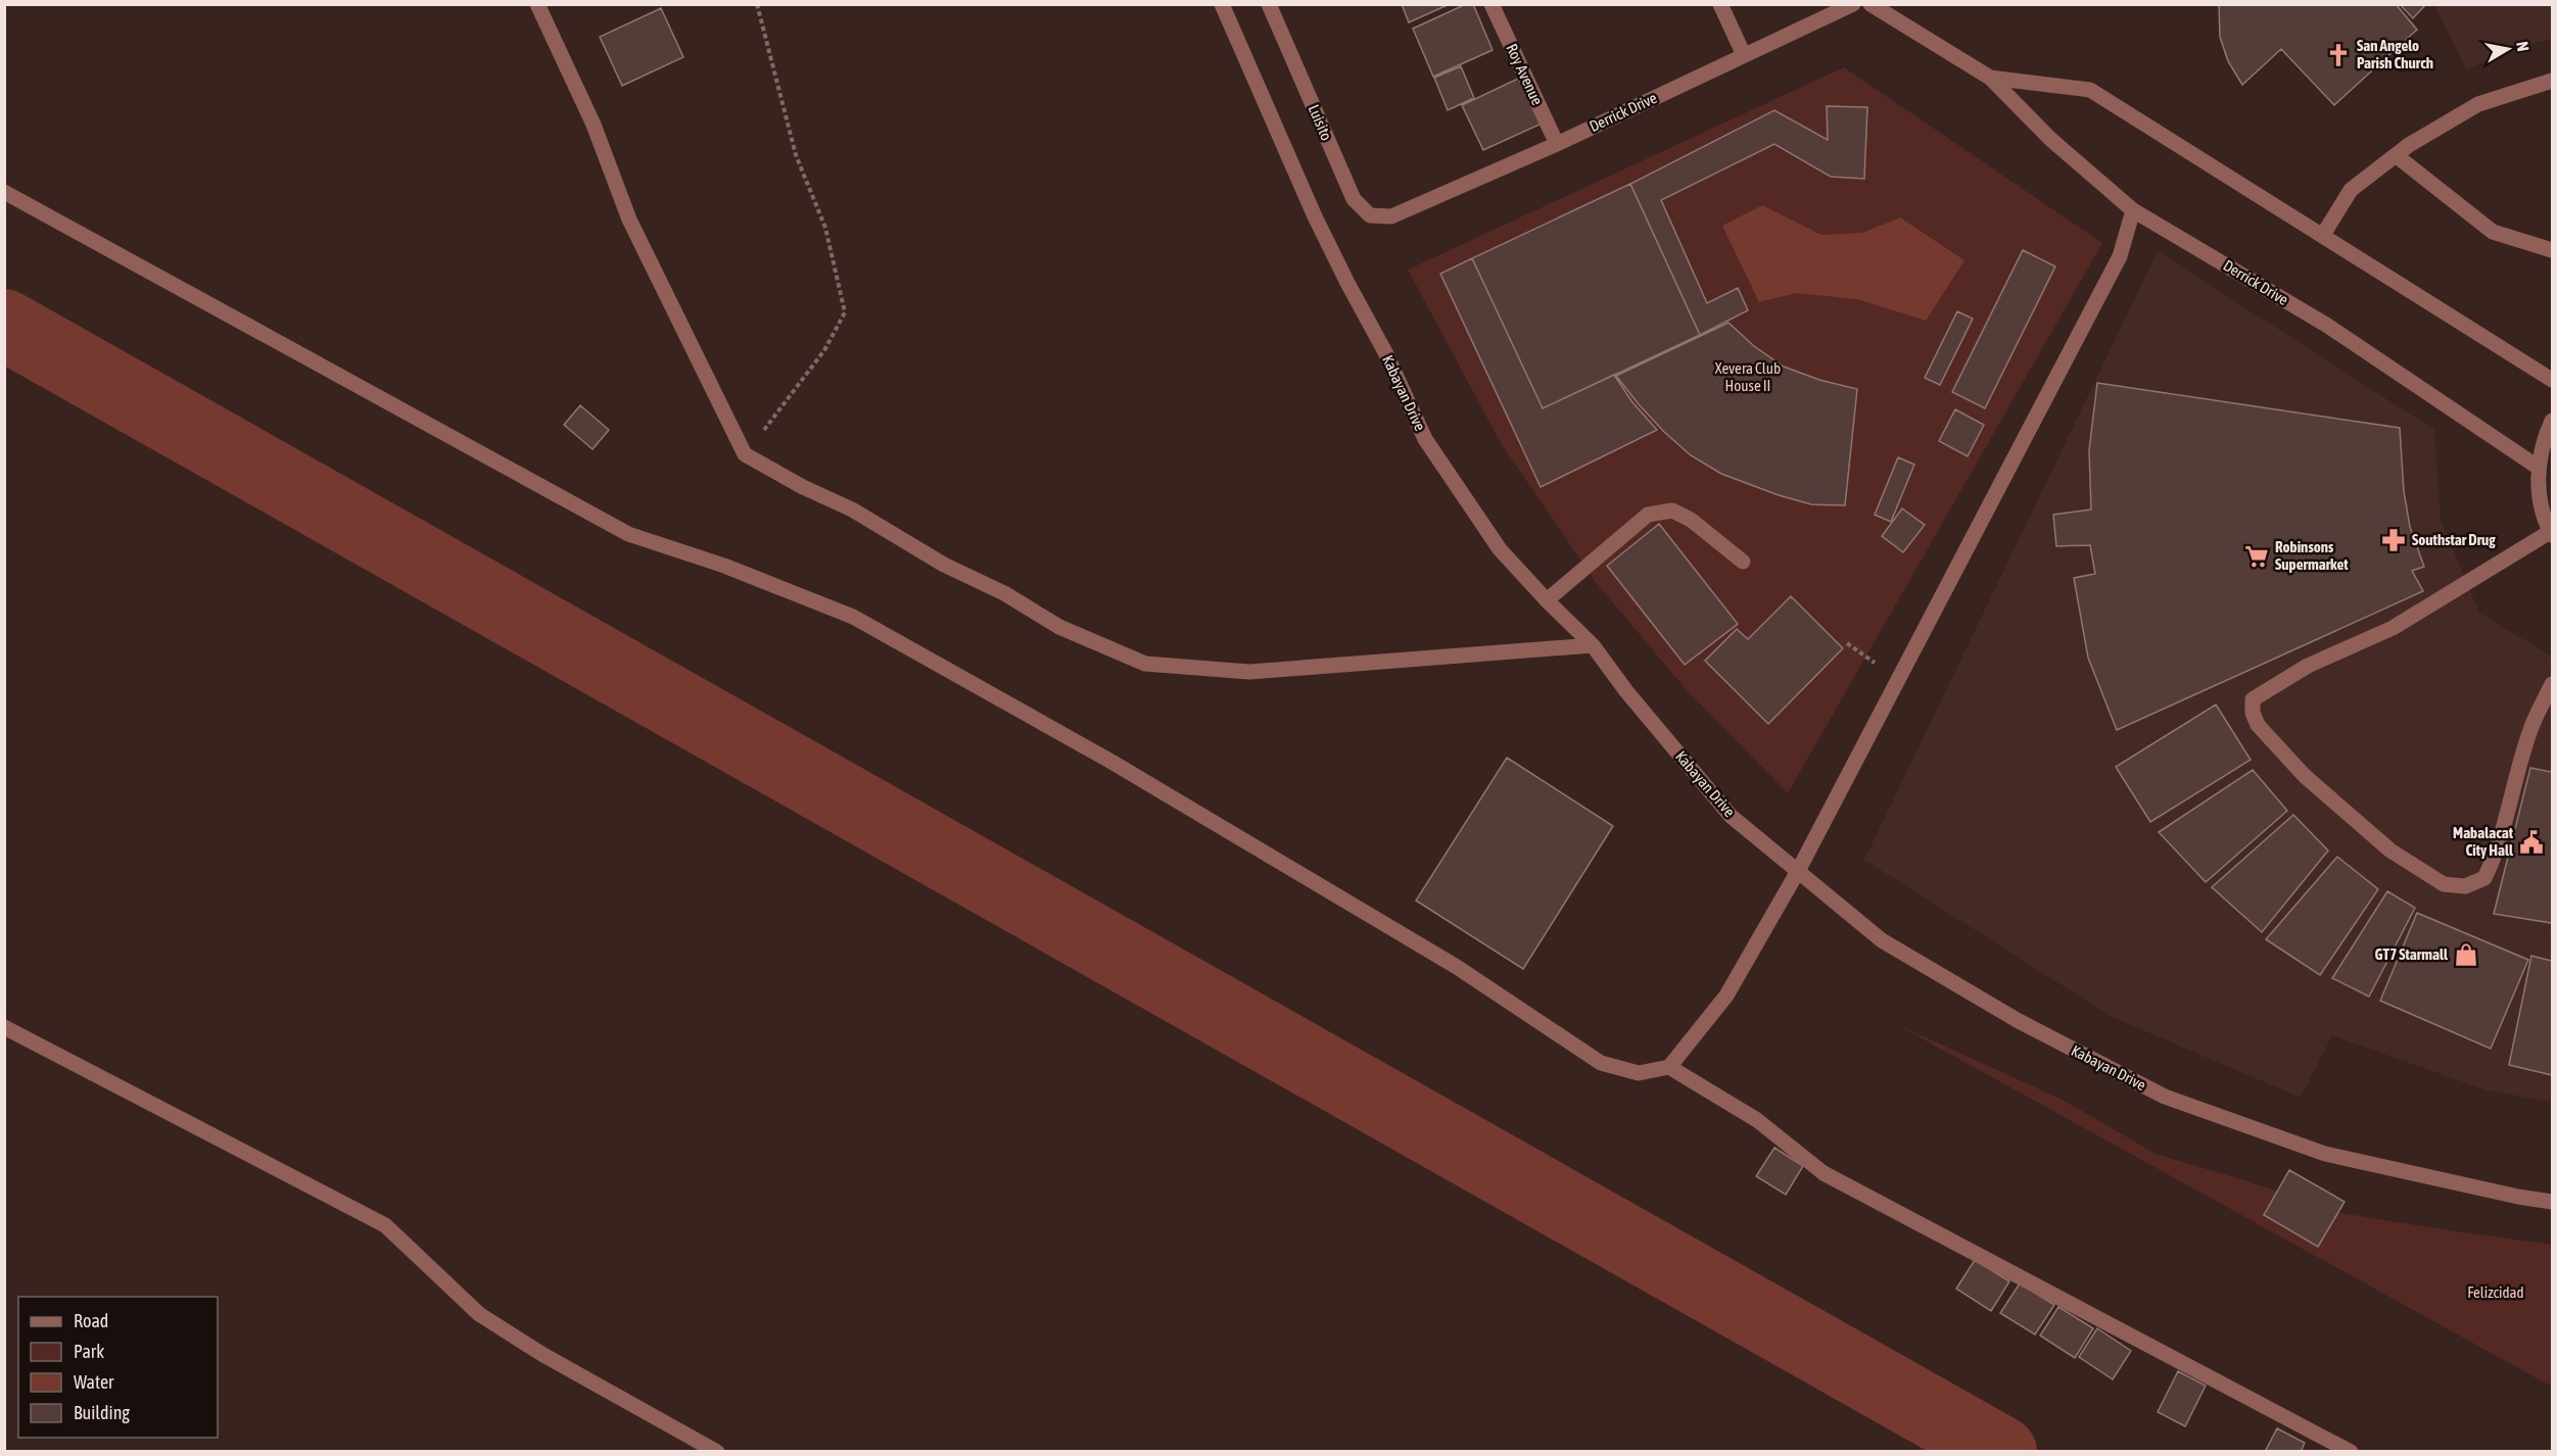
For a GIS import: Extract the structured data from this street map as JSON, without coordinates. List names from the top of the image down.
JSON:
{
  "streets": {
    "street": [
      "Roy Avenue",
      "Derrick Drive",
      "Luisito",
      "Kabayan Drive"
    ]
  },
  "crossings": [
    ["Roy Avenue", "Derrick Drive"],
    ["Derrick Drive", "Luisito"]
  ],
  "parks": ["Xevera Club House II", "Felizcidad"],
  "places": {
    "church": ["San Angelo Parish Church"],
    "pharmacy": ["Southstar Drug"],
    "supermarket": ["Robinsons Supermarket"],
    "public building": ["Mabalacat City Hall"],
    "shop": ["GT7 Starmall"]
  },
  "legend": [
    "Road",
    "Park",
    "Water",
    "Building"
  ],
  "north": "right"
}
